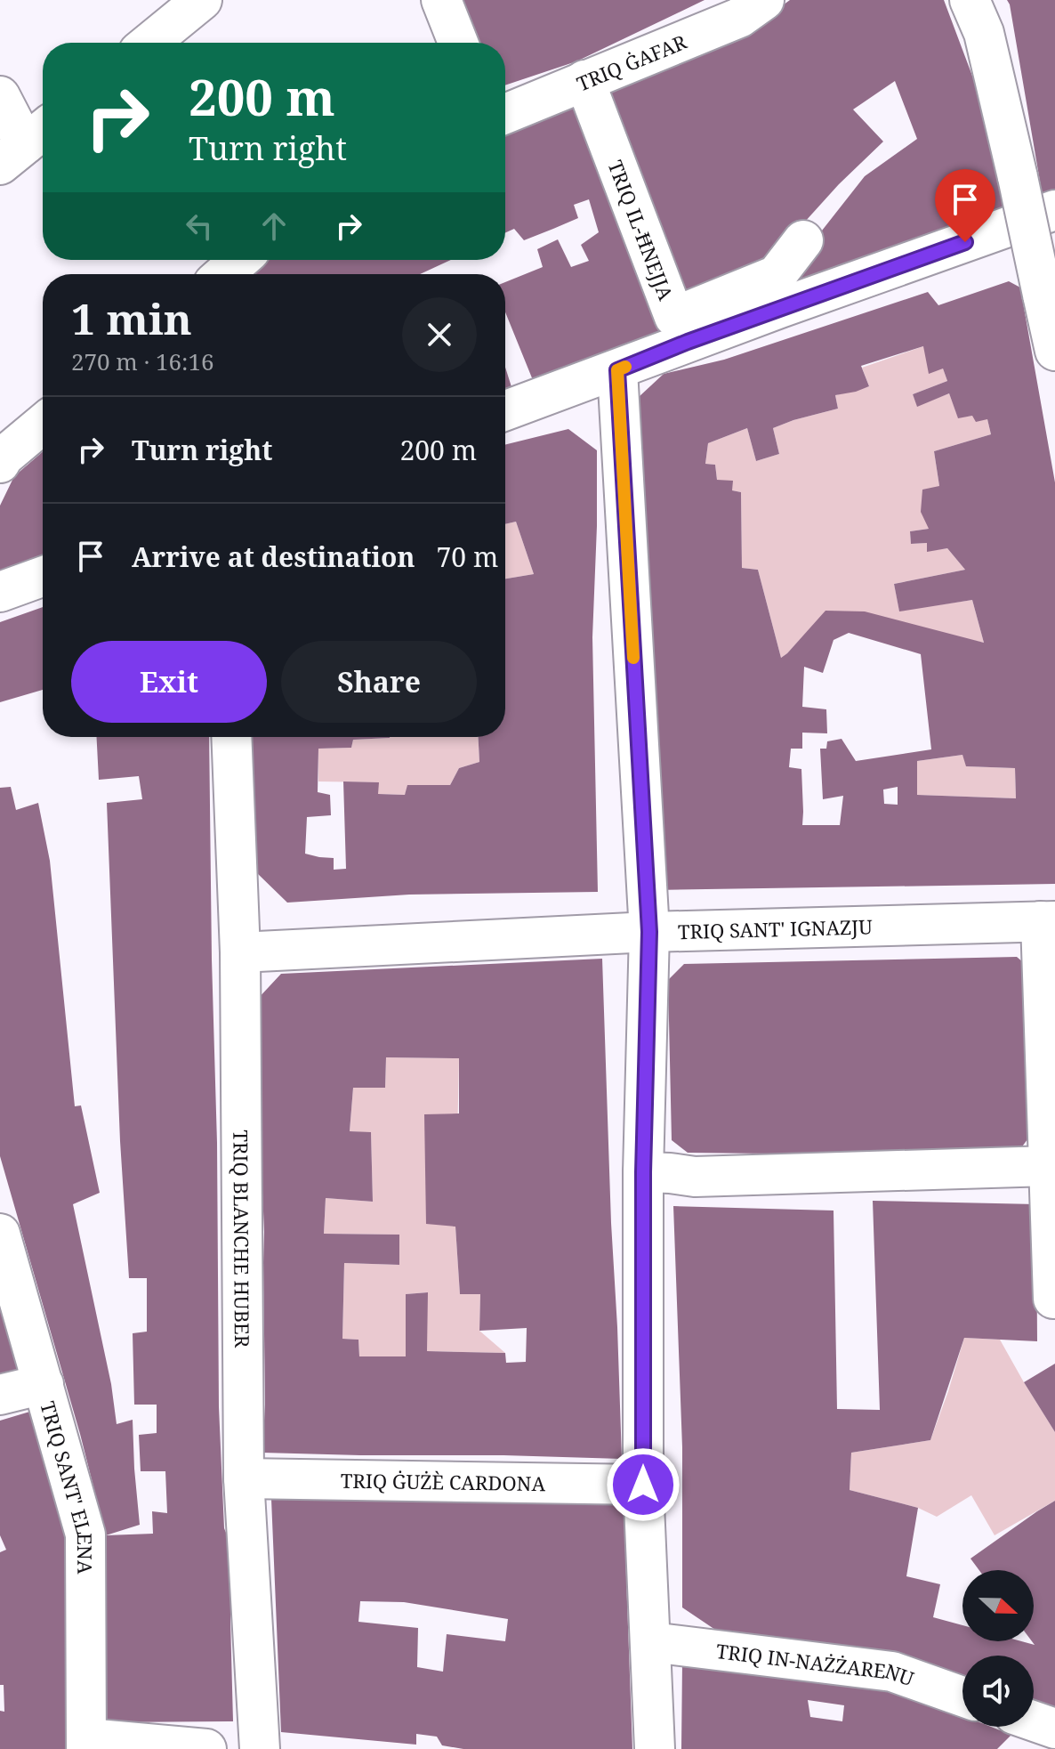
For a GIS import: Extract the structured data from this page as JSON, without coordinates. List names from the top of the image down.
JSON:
{
  "streets": {
    "street": [
      "TRIQ ĠAFAR",
      "TRIQ IL-ĦNEJJA",
      "TRIQ SANT' IGNAZJU",
      "TRIQ BLANCHE HUBER",
      "TRIQ ĠUŻÈ CARDONA",
      "TRIQ SANT' ELENA",
      "TRIQ IN-NAŻŻARENU"
    ]
  },
  "crossings": [
    ["TRIQ ĠAFAR", "TRIQ IL-ĦNEJJA"],
    ["TRIQ SANT' IGNAZJU", "TRIQ BLANCHE HUBER"],
    ["TRIQ BLANCHE HUBER", "TRIQ ĠUŻÈ CARDONA"]
  ],
  "north": "right",
  "page": {
    "turn": ["200 m", "Turn right"],
    "heading": ["1 min", "270 m · 16:16"],
    "list": [
      {
        "name": "Turn right",
        "value": "200 m"
      },
      {
        "name": "Arrive at destination",
        "value": "70 m"
      }
    ],
    "buttons": ["Exit", "Share"]
  }
}
